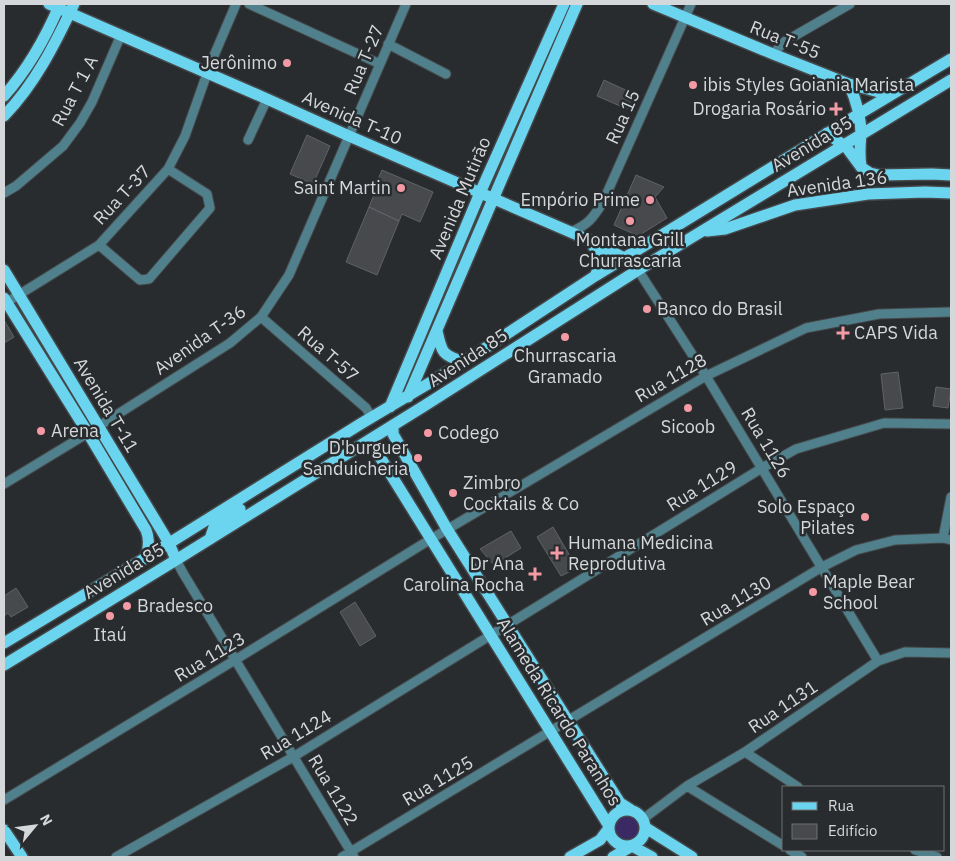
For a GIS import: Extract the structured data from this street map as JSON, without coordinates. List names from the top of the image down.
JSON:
{
  "streets": {
    "main road": [
      "Rua T-55",
      "Avenida T-10",
      "Avenida 85",
      "Avenida 136",
      "Avenida Mutirão",
      "Avenida T-11",
      "Alameda Ricardo Paranhos"
    ],
    "street": [
      "Rua T-27",
      "Rua T 1 A",
      "Rua 15",
      "Rua T-37",
      "Avenida T-36",
      "Rua T-57",
      "Rua 1128",
      "Rua 1126",
      "Rua 1129",
      "Rua 1130",
      "Rua 1123",
      "Rua 1131",
      "Rua 1124",
      "Rua 1125",
      "Rua 1122"
    ]
  },
  "crossings": [
    ["Rua T-55", "Rua 15"],
    ["Rua T-55", "Avenida 85"],
    ["Rua T-27", "Avenida T-10"],
    ["Rua T-27", "Avenida T-36"],
    ["Rua T 1 A", "Avenida T-10"],
    ["Rua 15", "Avenida T-10"],
    ["Avenida T-10", "Avenida 85"],
    ["Avenida T-10", "Rua T-37"],
    ["Avenida T-10", "Avenida Mutirão"],
    ["Avenida T-10", "Avenida T-36"],
    ["Avenida T-10", "Rua 1126"],
    ["Avenida 85", "Avenida 136"],
    ["Avenida 85", "Avenida Mutirão"],
    ["Avenida 85", "Rua T-57"],
    ["Avenida 85", "Avenida T-11"],
    ["Avenida 85", "Rua 1126"],
    ["Avenida 85", "Alameda Ricardo Paranhos"],
    ["Avenida 85", "Rua 1122"],
    ["Rua T-37", "Avenida T-11"],
    ["Avenida T-36", "Rua T-57"],
    ["Avenida T-36", "Avenida T-11"],
    ["Rua 1128", "Rua 1126"],
    ["Rua 1128", "Rua 1123"],
    ["Rua 1128", "Alameda Ricardo Paranhos"],
    ["Avenida T-11", "Rua 1122"],
    ["Rua 1126", "Rua 1129"],
    ["Rua 1126", "Rua 1130"],
    ["Rua 1126", "Rua 1131"],
    ["Rua 1129", "Alameda Ricardo Paranhos"],
    ["Rua 1129", "Rua 1124"],
    ["Rua 1130", "Alameda Ricardo Paranhos"],
    ["Rua 1130", "Rua 1125"],
    ["Rua 1123", "Alameda Ricardo Paranhos"],
    ["Rua 1123", "Rua 1122"],
    ["Rua 1131", "Alameda Ricardo Paranhos"],
    ["Alameda Ricardo Paranhos", "Rua 1124"],
    ["Alameda Ricardo Paranhos", "Rua 1125"],
    ["Rua 1124", "Rua 1122"],
    ["Rua 1125", "Rua 1122"]
  ],
  "places": {
    "other": [
      "Jerônimo",
      "ibis Styles Goiania Marista",
      "Saint Martin",
      "Empório Prime",
      "Montana Grill Churrascaria",
      "Banco do Brasil",
      "Churrascaria Gramado",
      "Sicoob",
      "Arena",
      "Codego",
      "D'burguer Sanduicheria",
      "Zimbro Cocktails & Co",
      "Solo Espaço Pilates",
      "Maple Bear School",
      "Bradesco",
      "Itaú"
    ],
    "health": [
      "Drogaria Rosário",
      "CAPS Vida",
      "Humana Medicina Reprodutiva",
      "Dr Ana Carolina Rocha"
    ]
  },
  "legend": ["Rua", "Edifício"],
  "north": "top right"
}
